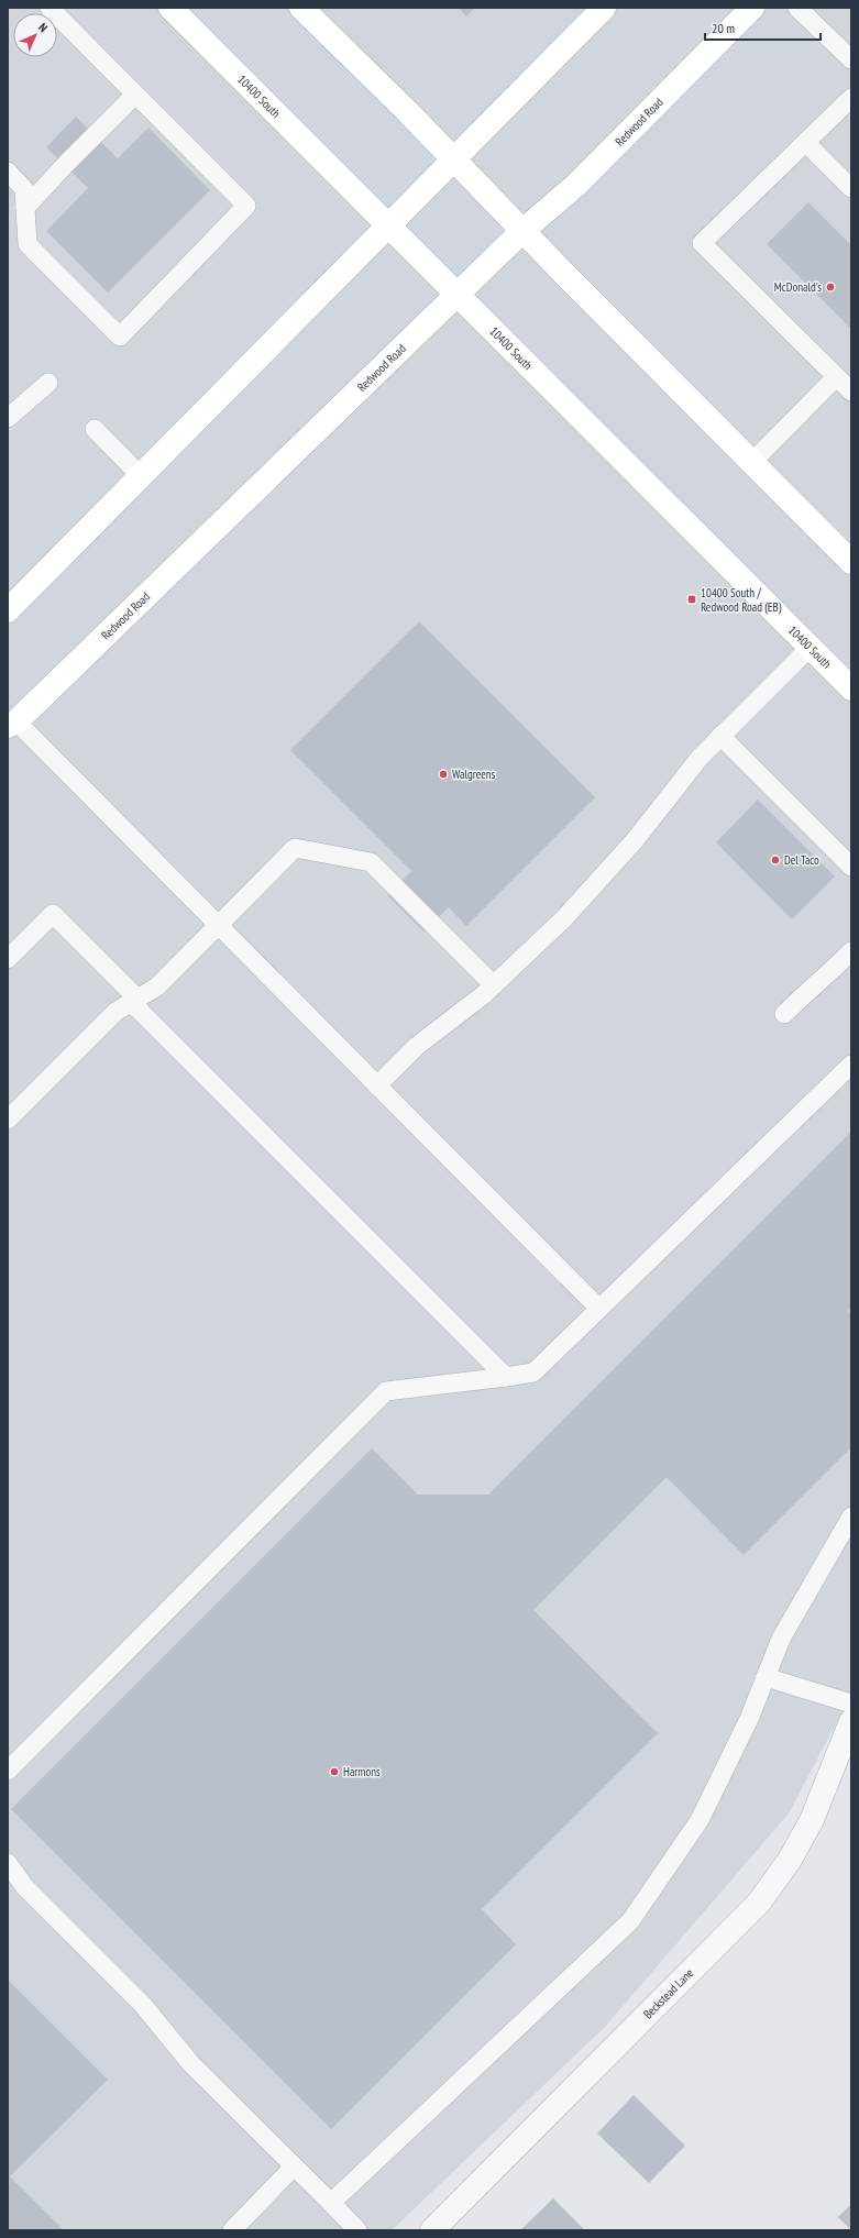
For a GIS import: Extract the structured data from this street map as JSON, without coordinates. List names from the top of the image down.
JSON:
{
  "streets": {
    "main road": ["10400 South", "Redwood Road"],
    "street": ["Beckstead Lane"]
  },
  "crossings": [
    ["10400 South", "Redwood Road"]
  ],
  "places": {
    "other": [
      "McDonald's",
      "Walgreens",
      "Del Taco",
      "Harmons"
    ],
    "transit": ["10400 South / Redwood Road (EB)"]
  },
  "scale_bar": "20 m",
  "north": "top right"
}
